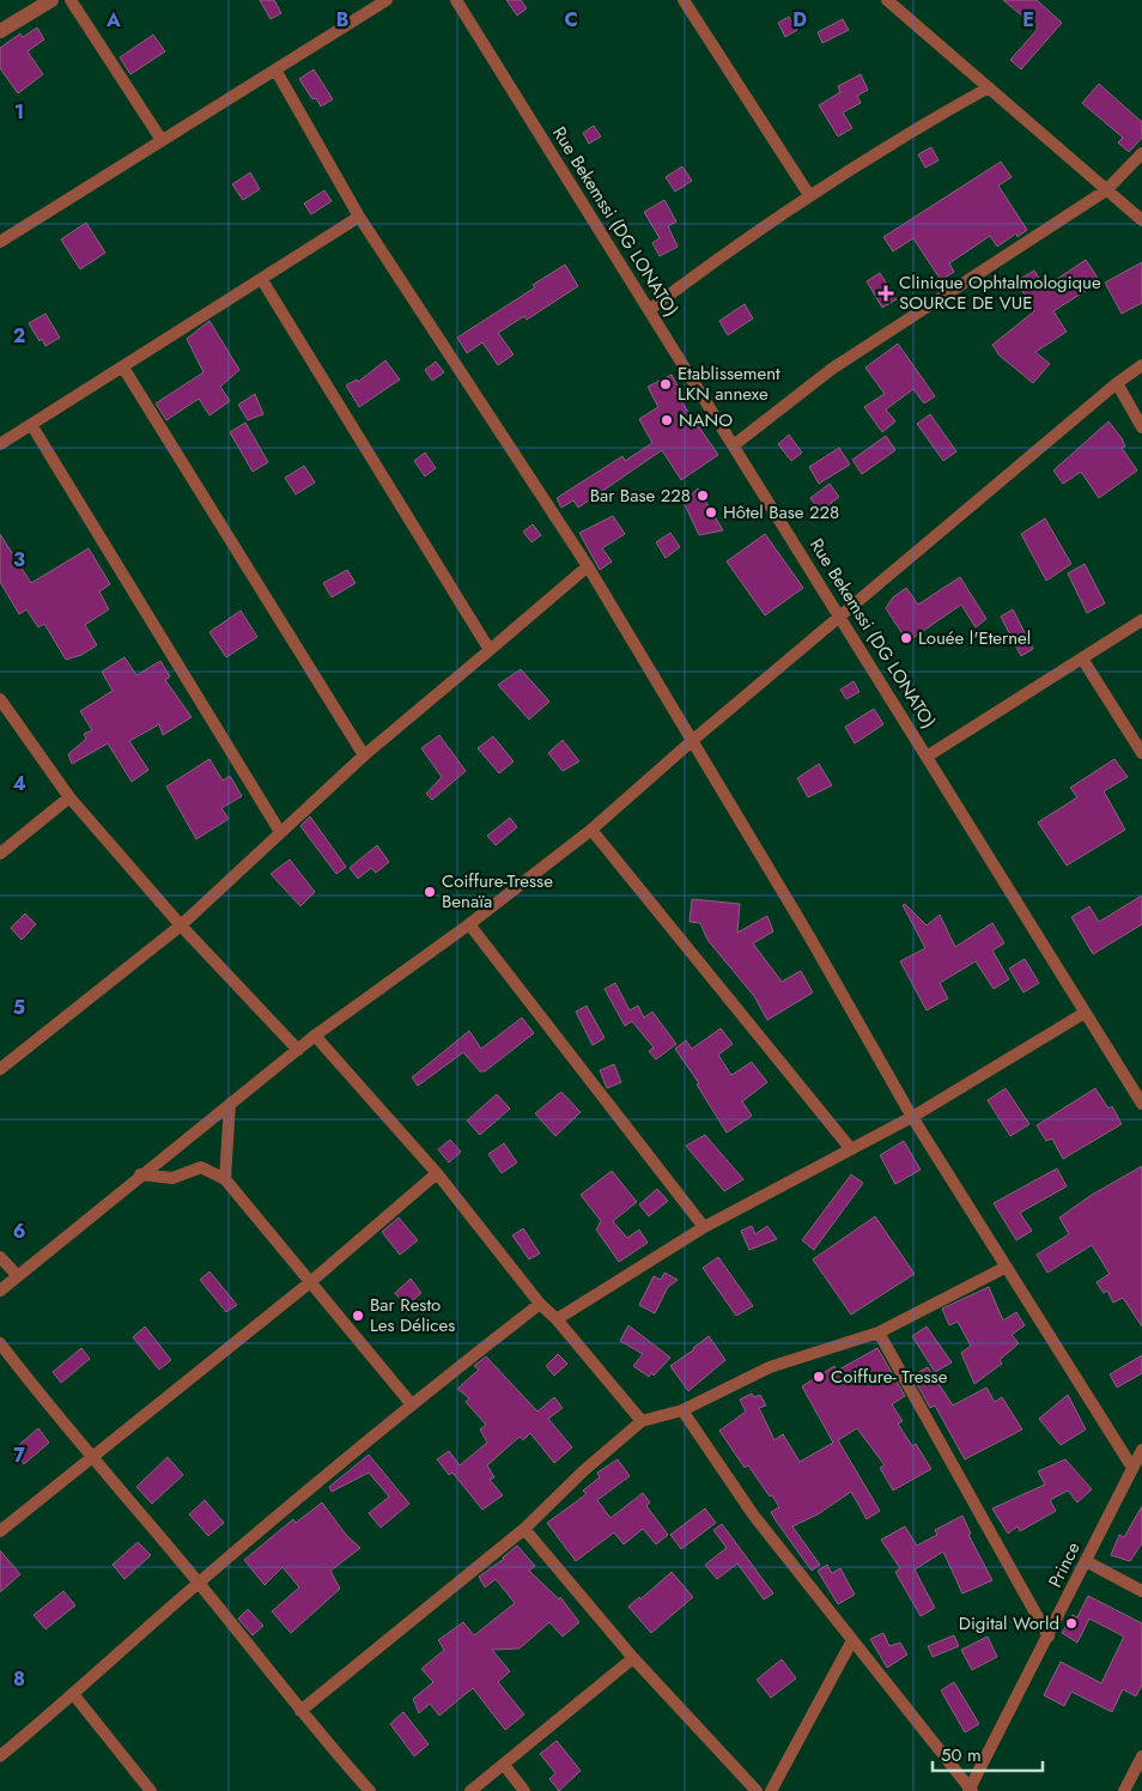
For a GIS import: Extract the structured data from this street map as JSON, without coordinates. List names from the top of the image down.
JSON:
{
  "streets": {
    "street": ["Rue Bekemssi (DG LONATO)", "Prince"]
  },
  "places": {
    "health": ["Clinique Ophtalmologique SOURCE DE VUE"],
    "other": [
      "Etablissement LKN annexe",
      "NANO",
      "Bar Base 228",
      "Hôtel Base 228",
      "Louée l'Eternel",
      "Coiffure-Tresse Benaïa",
      "Bar Resto Les Délices",
      "Coiffure- Tresse",
      "Digital World"
    ]
  },
  "scale_bar": "50 m",
  "grid": {
    "columns": [
      "A",
      "B",
      "C",
      "D",
      "E"
    ],
    "rows": [
      "1",
      "2",
      "3",
      "4",
      "5",
      "6",
      "7",
      "8"
    ]
  }
}
